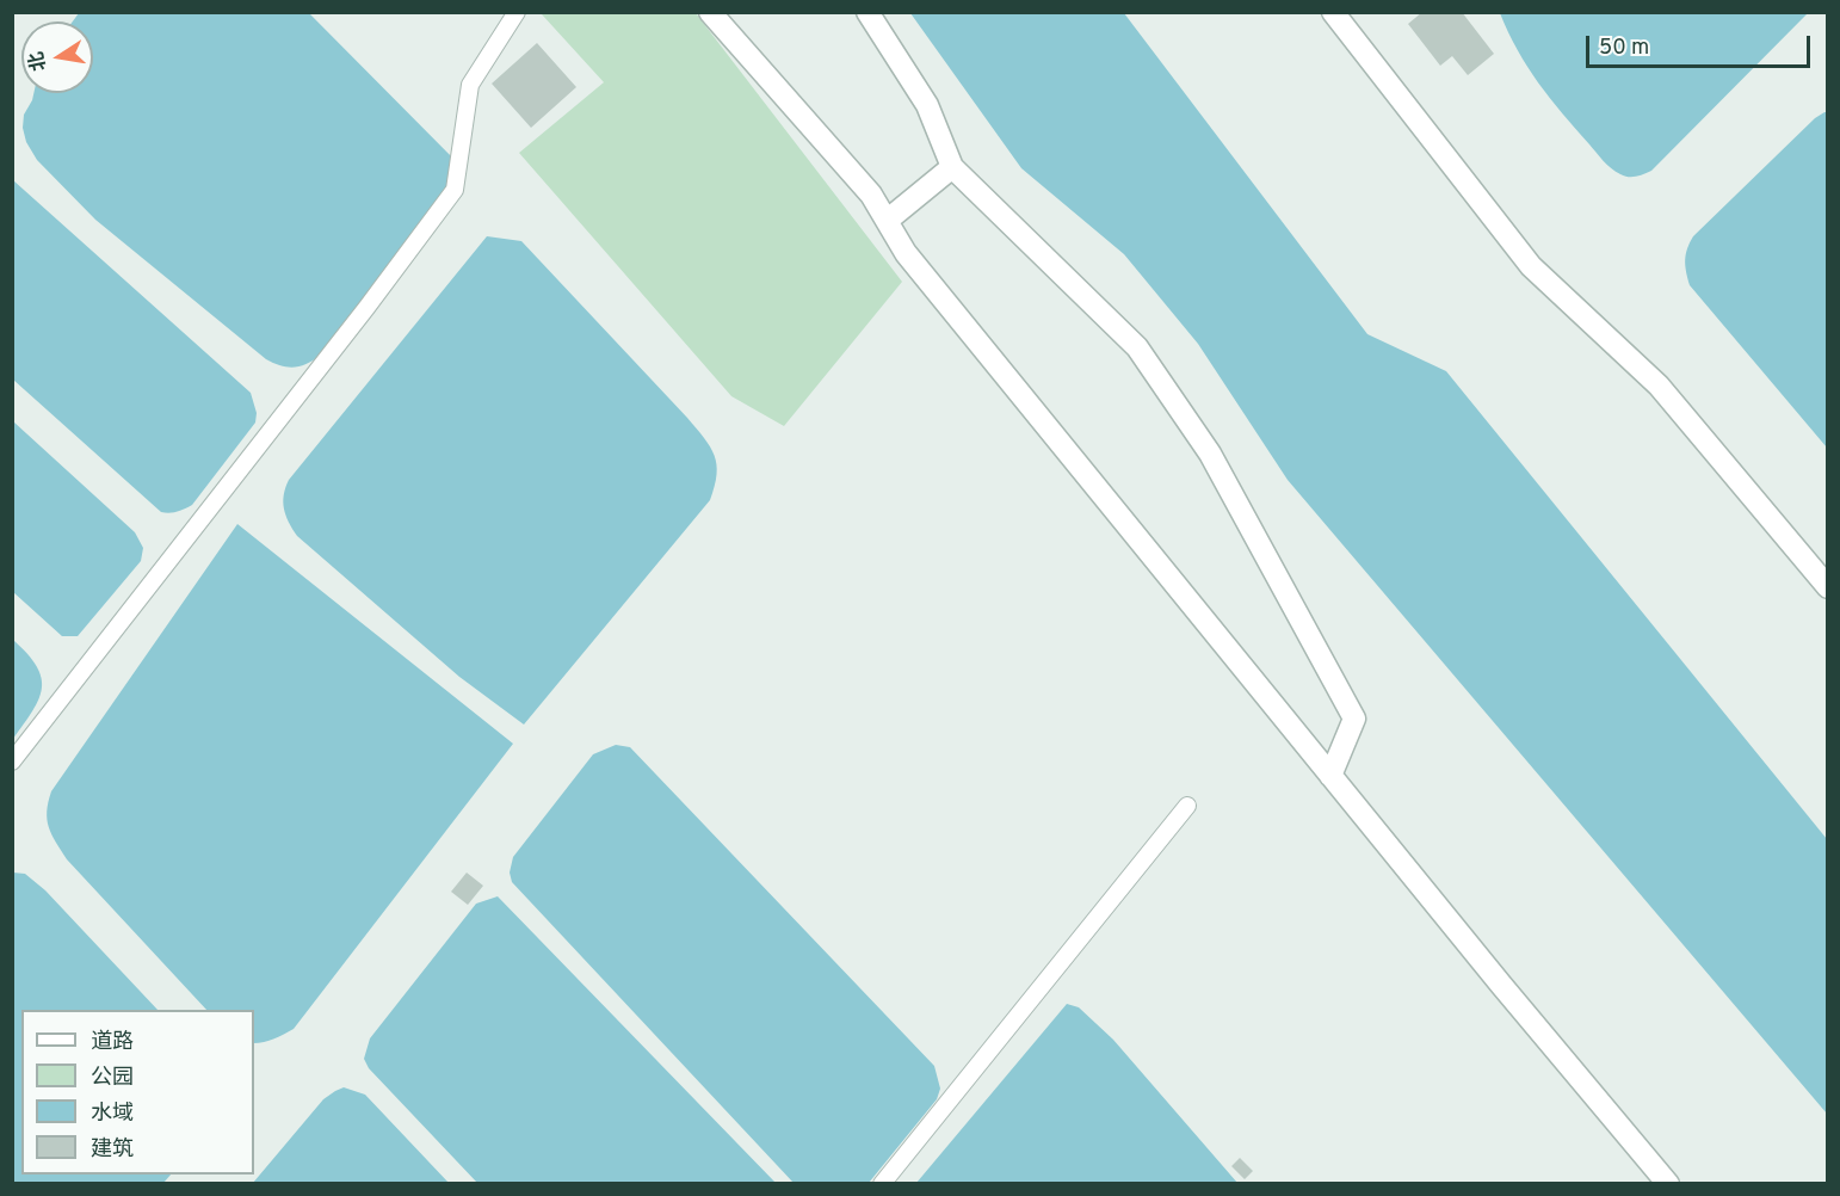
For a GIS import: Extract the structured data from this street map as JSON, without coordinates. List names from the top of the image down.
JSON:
{
  "legend": [
    "道路",
    "公园",
    "水域",
    "建筑"
  ],
  "scale_bar": "50 m",
  "north": "left"
}
